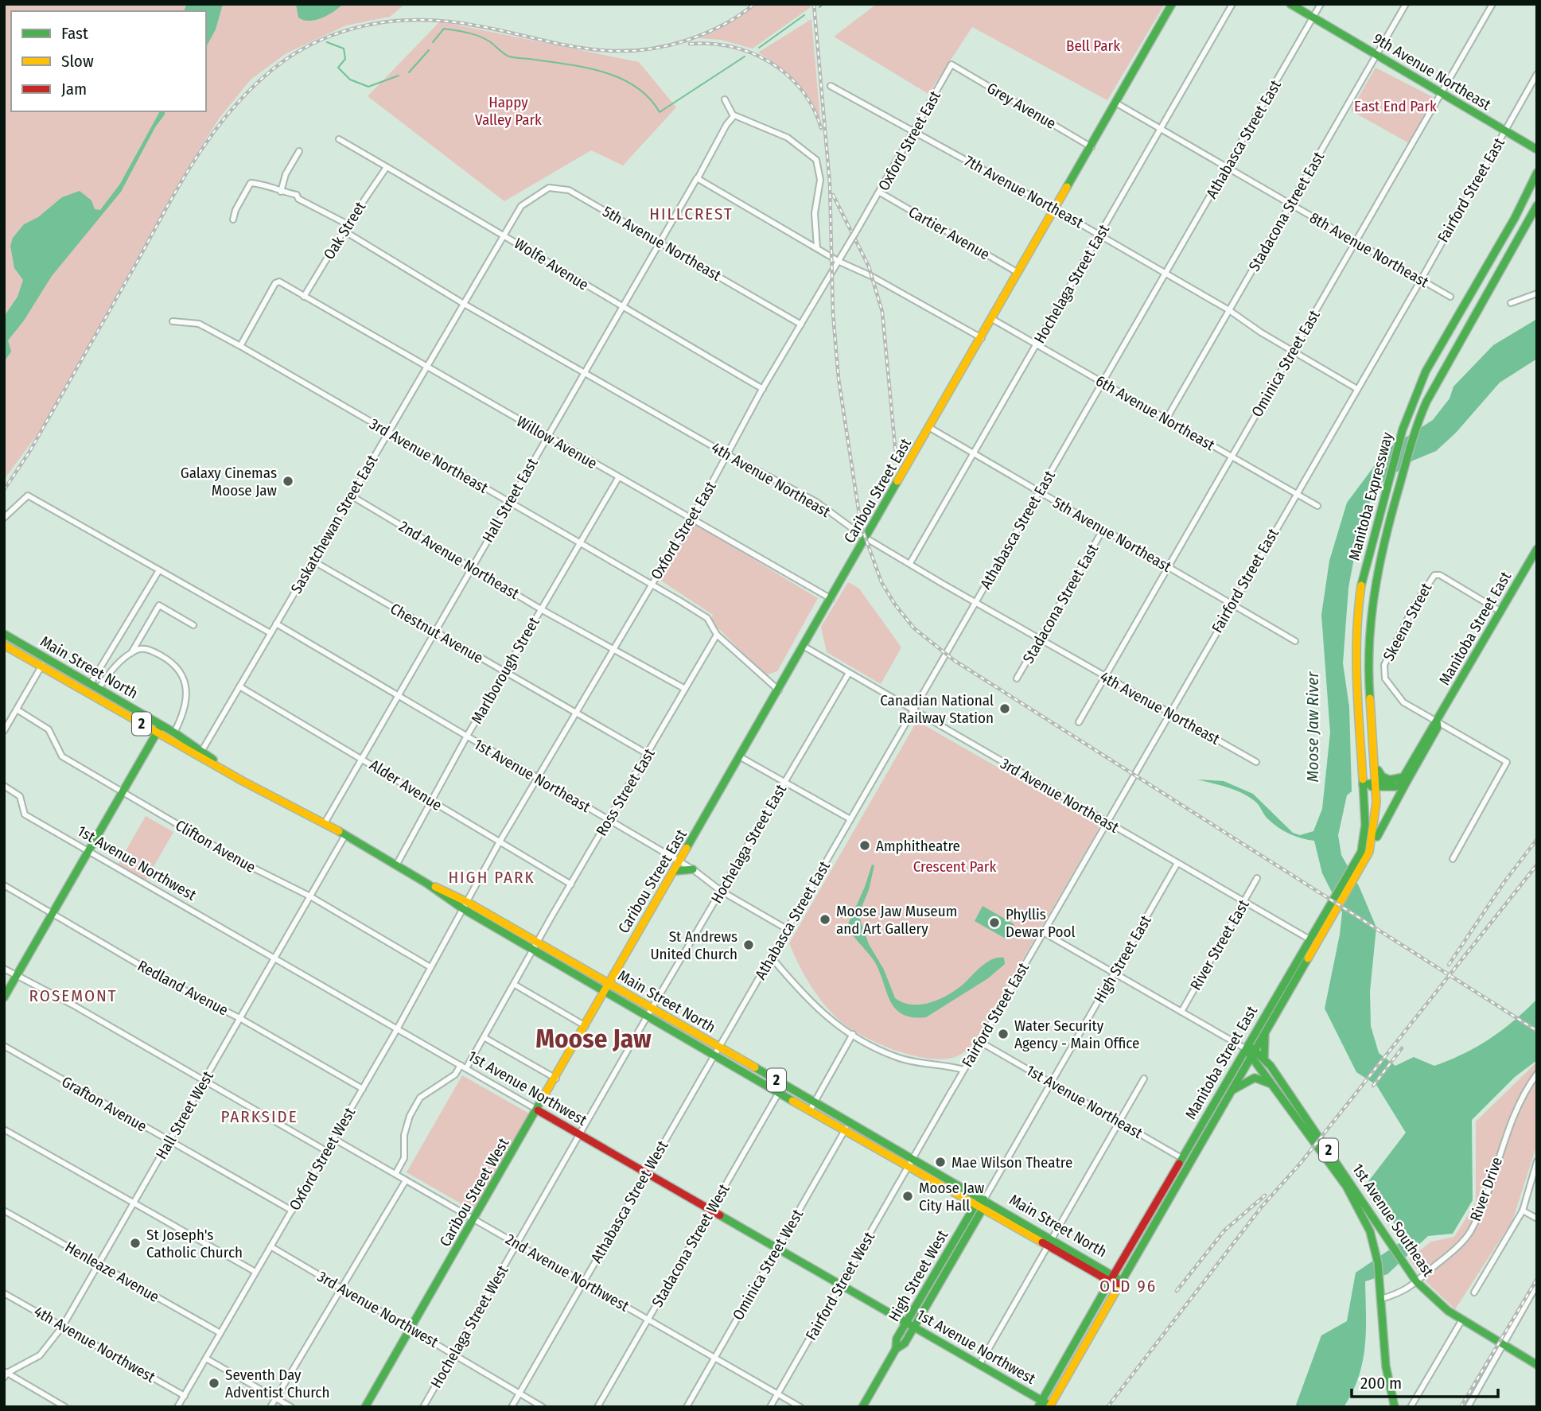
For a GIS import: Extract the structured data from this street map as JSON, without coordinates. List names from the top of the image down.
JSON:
{
  "streets": {
    "main road": [
      "9th Avenue Northeast",
      "Caribou Street East",
      "Manitoba Expressway",
      "Manitoba Street East",
      "Main Street North",
      "2",
      "1st Avenue Northwest",
      "Caribou Street West",
      "1st Avenue Southeast",
      "High Street West"
    ],
    "street": [
      "Grey Avenue",
      "Athabasca Street East",
      "Oxford Street East",
      "Fairford Street East",
      "7th Avenue Northeast",
      "Stadacona Street East",
      "Oak Street",
      "Cartier Avenue",
      "5th Avenue Northeast",
      "8th Avenue Northeast",
      "Wolfe Avenue",
      "Hochelaga Street East",
      "Ominica Street East",
      "6th Avenue Northeast",
      "Willow Avenue",
      "3rd Avenue Northeast",
      "4th Avenue Northeast",
      "Hall Street East",
      "Saskatchewan Street East",
      "2nd Avenue Northeast",
      "Skeena Street",
      "Chestnut Avenue",
      "Marlborough Street",
      "1st Avenue Northeast",
      "Alder Avenue",
      "Ross Street East",
      "Clifton Avenue",
      "River Street East",
      "High Street East",
      "Redland Avenue",
      "Grafton Avenue",
      "Hall Street West",
      "Oxford Street West",
      "River Drive",
      "Athabasca Street West",
      "Stadacona Street West",
      "Ominica Street West",
      "Henleaze Avenue",
      "2nd Avenue Northwest",
      "Fairford Street West",
      "3rd Avenue Northwest",
      "Hochelaga Street West",
      "4th Avenue Northwest"
    ]
  },
  "crossings": [
    ["9th Avenue Northeast", "Athabasca Street East"],
    ["9th Avenue Northeast", "Fairford Street East"],
    ["9th Avenue Northeast", "Stadacona Street East"],
    ["9th Avenue Northeast", "Ominica Street East"],
    ["Grey Avenue", "Oxford Street East"],
    ["Grey Avenue", "Caribou Street East"],
    ["Athabasca Street East", "7th Avenue Northeast"],
    ["Athabasca Street East", "5th Avenue Northeast"],
    ["Athabasca Street East", "8th Avenue Northeast"],
    ["Athabasca Street East", "6th Avenue Northeast"],
    ["Athabasca Street East", "3rd Avenue Northeast"],
    ["Athabasca Street East", "4th Avenue Northeast"],
    ["Athabasca Street East", "Main Street North"],
    ["Athabasca Street East", "1st Avenue Northeast"],
    ["Athabasca Street East", "Athabasca Street West"],
    ["Oxford Street East", "7th Avenue Northeast"],
    ["Oxford Street East", "Cartier Avenue"],
    ["Oxford Street East", "5th Avenue Northeast"],
    ["Oxford Street East", "Wolfe Avenue"],
    ["Oxford Street East", "Willow Avenue"],
    ["Oxford Street East", "3rd Avenue Northeast"],
    ["Oxford Street East", "4th Avenue Northeast"],
    ["Oxford Street East", "2nd Avenue Northeast"],
    ["Oxford Street East", "Chestnut Avenue"],
    ["Oxford Street East", "Main Street North"],
    ["Oxford Street East", "1st Avenue Northeast"],
    ["Oxford Street East", "Alder Avenue"],
    ["Oxford Street East", "Oxford Street West"],
    ["Fairford Street East", "7th Avenue Northeast"],
    ["Fairford Street East", "5th Avenue Northeast"],
    ["Fairford Street East", "8th Avenue Northeast"],
    ["Fairford Street East", "6th Avenue Northeast"],
    ["Fairford Street East", "3rd Avenue Northeast"],
    ["Fairford Street East", "4th Avenue Northeast"],
    ["Fairford Street East", "Main Street North"],
    ["Fairford Street East", "1st Avenue Northeast"],
    ["Fairford Street East", "Fairford Street West"],
    ["7th Avenue Northeast", "Stadacona Street East"],
    ["7th Avenue Northeast", "Hochelaga Street East"],
    ["7th Avenue Northeast", "Ominica Street East"],
    ["7th Avenue Northeast", "Caribou Street East"],
    ["Stadacona Street East", "5th Avenue Northeast"],
    ["Stadacona Street East", "8th Avenue Northeast"],
    ["Stadacona Street East", "6th Avenue Northeast"],
    ["Stadacona Street East", "4th Avenue Northeast"],
    ["Oak Street", "Wolfe Avenue"],
    ["Oak Street", "Willow Avenue"],
    ["Oak Street", "4th Avenue Northeast"],
    ["Cartier Avenue", "Caribou Street East"],
    ["5th Avenue Northeast", "Hochelaga Street East"],
    ["5th Avenue Northeast", "Ominica Street East"],
    ["5th Avenue Northeast", "Caribou Street East"],
    ["5th Avenue Northeast", "Hall Street East"],
    ["5th Avenue Northeast", "Saskatchewan Street East"],
    ["8th Avenue Northeast", "Hochelaga Street East"],
    ["8th Avenue Northeast", "Ominica Street East"],
    ["8th Avenue Northeast", "Caribou Street East"],
    ["Wolfe Avenue", "Hall Street East"],
    ["Wolfe Avenue", "Saskatchewan Street East"],
    ["Hochelaga Street East", "6th Avenue Northeast"],
    ["Hochelaga Street East", "3rd Avenue Northeast"],
    ["Hochelaga Street East", "4th Avenue Northeast"],
    ["Hochelaga Street East", "Main Street North"],
    ["Hochelaga Street East", "1st Avenue Northeast"],
    ["Hochelaga Street East", "Hochelaga Street West"],
    ["Ominica Street East", "6th Avenue Northeast"],
    ["Ominica Street East", "4th Avenue Northeast"],
    ["6th Avenue Northeast", "Caribou Street East"],
    ["Willow Avenue", "3rd Avenue Northeast"],
    ["Willow Avenue", "Caribou Street East"],
    ["Willow Avenue", "Hall Street East"],
    ["Willow Avenue", "Saskatchewan Street East"],
    ["Willow Avenue", "Marlborough Street"],
    ["3rd Avenue Northeast", "Caribou Street East"],
    ["3rd Avenue Northeast", "Hall Street East"],
    ["3rd Avenue Northeast", "Saskatchewan Street East"],
    ["3rd Avenue Northeast", "Manitoba Street East"],
    ["3rd Avenue Northeast", "Marlborough Street"],
    ["3rd Avenue Northeast", "Ross Street East"],
    ["3rd Avenue Northeast", "River Street East"],
    ["3rd Avenue Northeast", "High Street East"],
    ["4th Avenue Northeast", "Caribou Street East"],
    ["4th Avenue Northeast", "Hall Street East"],
    ["4th Avenue Northeast", "Saskatchewan Street East"],
    ["Caribou Street East", "Main Street North"],
    ["Caribou Street East", "1st Avenue Northeast"],
    ["Caribou Street East", "Caribou Street West"],
    ["Manitoba Expressway", "Manitoba Street East"],
    ["Hall Street East", "2nd Avenue Northeast"],
    ["Hall Street East", "Chestnut Avenue"],
    ["Hall Street East", "Main Street North"],
    ["Hall Street East", "1st Avenue Northeast"],
    ["Hall Street East", "Alder Avenue"],
    ["Saskatchewan Street East", "2nd Avenue Northeast"],
    ["Saskatchewan Street East", "Chestnut Avenue"],
    ["Saskatchewan Street East", "Main Street North"],
    ["Saskatchewan Street East", "1st Avenue Northeast"],
    ["Saskatchewan Street East", "Alder Avenue"],
    ["2nd Avenue Northeast", "Marlborough Street"],
    ["2nd Avenue Northeast", "Ross Street East"],
    ["Skeena Street", "Manitoba Street East"],
    ["Manitoba Street East", "Main Street North"],
    ["Manitoba Street East", "2"],
    ["Manitoba Street East", "1st Avenue Northeast"],
    ["Manitoba Street East", "1st Avenue Northwest"],
    ["Manitoba Street East", "1st Avenue Southeast"],
    ["Chestnut Avenue", "Marlborough Street"],
    ["Chestnut Avenue", "Ross Street East"],
    ["Main Street North", "Marlborough Street"],
    ["Main Street North", "Ross Street East"],
    ["Main Street North", "High Street East"],
    ["Main Street North", "Hall Street West"],
    ["Main Street North", "Oxford Street West"],
    ["Main Street North", "Caribou Street West"],
    ["Main Street North", "Athabasca Street West"],
    ["Main Street North", "Stadacona Street West"],
    ["Main Street North", "Ominica Street West"],
    ["Main Street North", "High Street West"],
    ["Main Street North", "Fairford Street West"],
    ["Main Street North", "Hochelaga Street West"],
    ["Marlborough Street", "1st Avenue Northeast"],
    ["Marlborough Street", "Alder Avenue"],
    ["2", "1st Avenue Southeast"],
    ["1st Avenue Northeast", "Ross Street East"],
    ["1st Avenue Northeast", "High Street East"],
    ["Alder Avenue", "Ross Street East"],
    ["Ross Street East", "1st Avenue Northwest"],
    ["Ross Street East", "2nd Avenue Northwest"],
    ["Clifton Avenue", "Hall Street West"],
    ["Clifton Avenue", "Oxford Street West"],
    ["1st Avenue Northwest", "Hall Street West"],
    ["1st Avenue Northwest", "Oxford Street West"],
    ["1st Avenue Northwest", "Caribou Street West"],
    ["1st Avenue Northwest", "Athabasca Street West"],
    ["1st Avenue Northwest", "Stadacona Street West"],
    ["1st Avenue Northwest", "Ominica Street West"],
    ["1st Avenue Northwest", "High Street West"],
    ["1st Avenue Northwest", "Fairford Street West"],
    ["1st Avenue Northwest", "Hochelaga Street West"],
    ["High Street East", "High Street West"],
    ["Redland Avenue", "Hall Street West"],
    ["Redland Avenue", "Oxford Street West"],
    ["Grafton Avenue", "Hall Street West"],
    ["Grafton Avenue", "Oxford Street West"],
    ["Hall Street West", "Henleaze Avenue"],
    ["Hall Street West", "4th Avenue Northwest"],
    ["Oxford Street West", "Henleaze Avenue"],
    ["Oxford Street West", "2nd Avenue Northwest"],
    ["Oxford Street West", "3rd Avenue Northwest"],
    ["Oxford Street West", "4th Avenue Northwest"],
    ["River Drive", "1st Avenue Southeast"],
    ["Caribou Street West", "2nd Avenue Northwest"],
    ["Caribou Street West", "3rd Avenue Northwest"],
    ["Athabasca Street West", "2nd Avenue Northwest"],
    ["Athabasca Street West", "3rd Avenue Northwest"],
    ["Stadacona Street West", "2nd Avenue Northwest"],
    ["Ominica Street West", "2nd Avenue Northwest"],
    ["2nd Avenue Northwest", "Fairford Street West"],
    ["2nd Avenue Northwest", "Hochelaga Street West"],
    ["3rd Avenue Northwest", "Hochelaga Street West"]
  ],
  "districts": [
    "HILLCREST",
    "HIGH PARK",
    "ROSEMONT",
    "Moose Jaw",
    "PARKSIDE",
    "OLD 96"
  ],
  "water": ["Moose Jaw River"],
  "parks": [
    "Bell Park",
    "Happy Valley Park",
    "East End Park",
    "Crescent Park"
  ],
  "places": [
    "Galaxy Cinemas Moose Jaw",
    "Canadian National Railway Station",
    "Amphitheatre",
    "Moose Jaw Museum and Art Gallery",
    "Phyllis Dewar Pool",
    "St Andrews United Church",
    "Water Security Agency - Main Office",
    "Mae Wilson Theatre",
    "Moose Jaw City Hall",
    "St Joseph's Catholic Church",
    "Seventh Day Adventist Church"
  ],
  "legend": ["Fast", "Slow", "Jam"],
  "scale_bar": "200 m"
}
